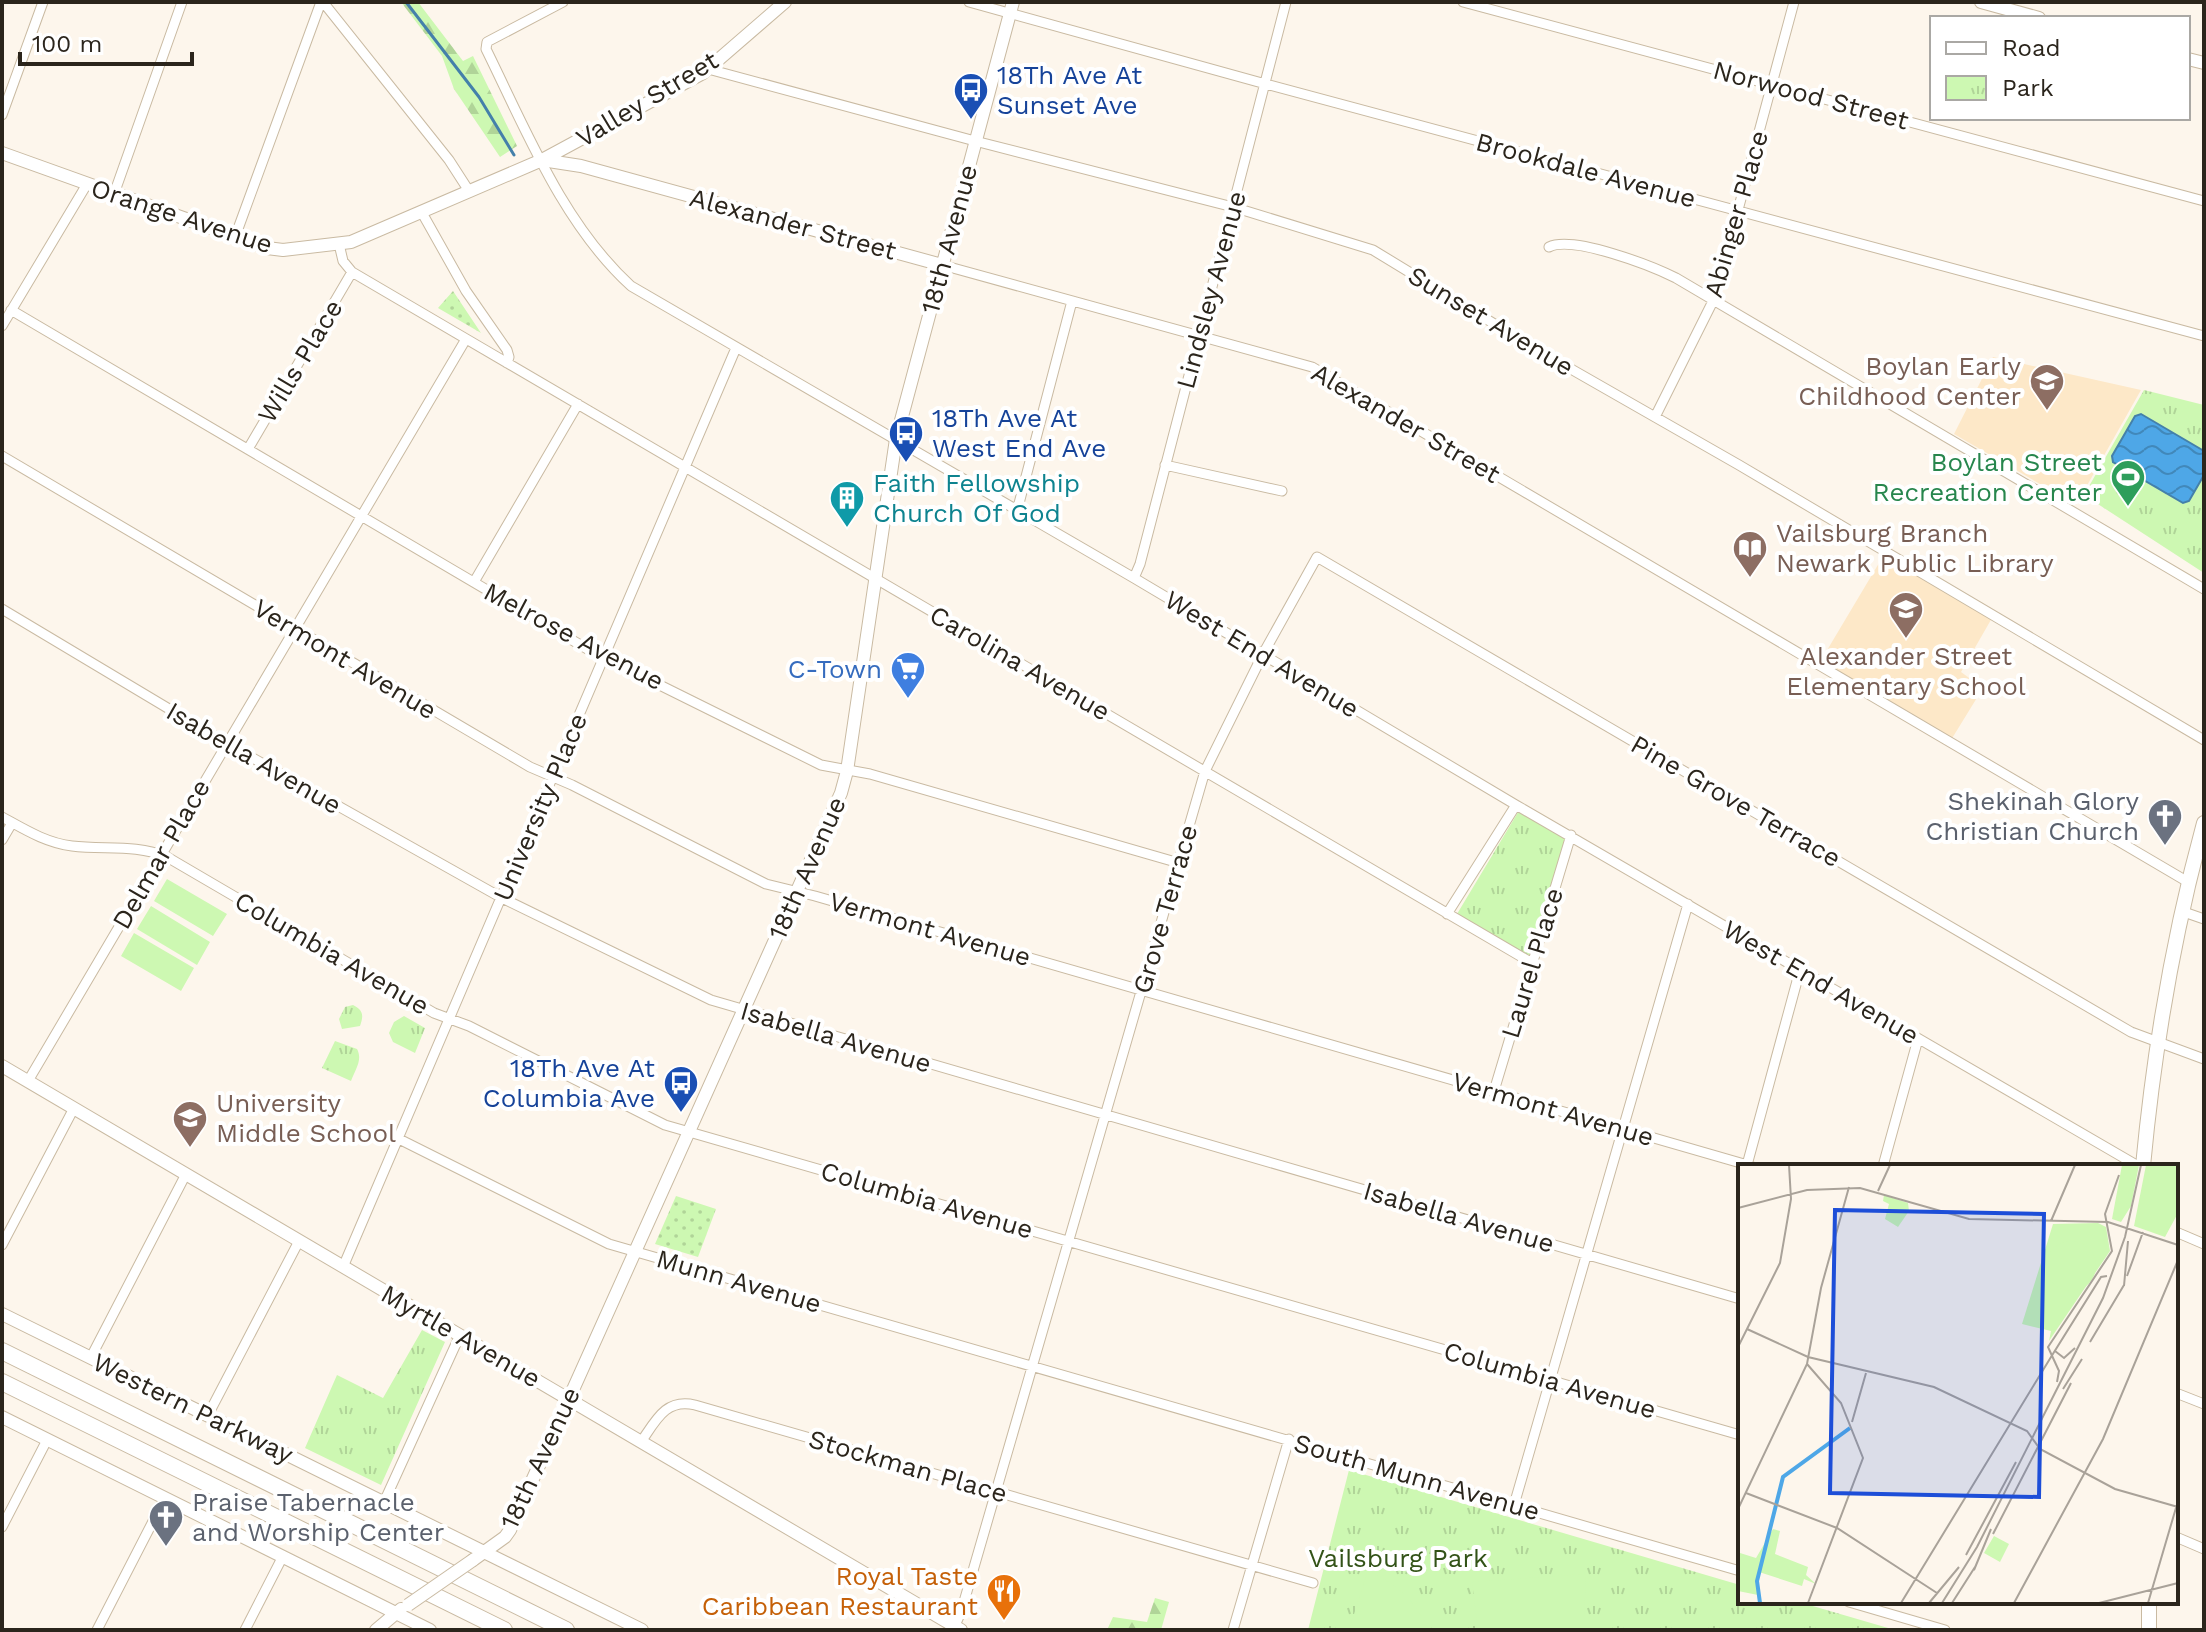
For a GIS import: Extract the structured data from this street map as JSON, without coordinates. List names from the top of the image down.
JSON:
{
  "streets": {
    "main road": [
      "Valley Street",
      "Orange Avenue",
      "Alexander Street",
      "18th Avenue",
      "Myrtle Avenue",
      "Western Parkway"
    ],
    "street": [
      "Norwood Street",
      "Brookdale Avenue",
      "Abinger Place",
      "Lindsley Avenue",
      "Sunset Avenue",
      "Wills Place",
      "Melrose Avenue",
      "West End Avenue",
      "Vermont Avenue",
      "Carolina Avenue",
      "Isabella Avenue",
      "Pine Grove Terrace",
      "University Place",
      "Delmar Place",
      "Grove Terrace",
      "Columbia Avenue",
      "Laurel Place",
      "Munn Avenue",
      "Stockman Place",
      "South Munn Avenue"
    ]
  },
  "crossings": [
    ["Norwood Street", "Abinger Place"],
    ["Valley Street", "Orange Avenue"],
    ["Valley Street", "Alexander Street"],
    ["Valley Street", "Sunset Avenue"],
    ["Valley Street", "West End Avenue"],
    ["Brookdale Avenue", "Abinger Place"],
    ["Brookdale Avenue", "18th Avenue"],
    ["Brookdale Avenue", "Lindsley Avenue"],
    ["Abinger Place", "Sunset Avenue"],
    ["Orange Avenue", "Alexander Street"],
    ["Orange Avenue", "West End Avenue"],
    ["Alexander Street", "18th Avenue"],
    ["Alexander Street", "Lindsley Avenue"],
    ["Alexander Street", "West End Avenue"],
    ["18th Avenue", "Sunset Avenue"],
    ["18th Avenue", "Melrose Avenue"],
    ["18th Avenue", "West End Avenue"],
    ["18th Avenue", "Vermont Avenue"],
    ["18th Avenue", "Carolina Avenue"],
    ["18th Avenue", "Isabella Avenue"],
    ["18th Avenue", "Columbia Avenue"],
    ["18th Avenue", "Munn Avenue"],
    ["18th Avenue", "Myrtle Avenue"],
    ["18th Avenue", "Western Parkway"],
    ["Lindsley Avenue", "Sunset Avenue"],
    ["Lindsley Avenue", "West End Avenue"],
    ["Wills Place", "Melrose Avenue"],
    ["Wills Place", "Carolina Avenue"],
    ["Melrose Avenue", "University Place"],
    ["Melrose Avenue", "Delmar Place"],
    ["Melrose Avenue", "Grove Terrace"],
    ["West End Avenue", "University Place"],
    ["West End Avenue", "Grove Terrace"],
    ["West End Avenue", "Laurel Place"],
    ["Vermont Avenue", "University Place"],
    ["Vermont Avenue", "Delmar Place"],
    ["Vermont Avenue", "Grove Terrace"],
    ["Vermont Avenue", "Laurel Place"],
    ["Carolina Avenue", "University Place"],
    ["Carolina Avenue", "Delmar Place"],
    ["Carolina Avenue", "Grove Terrace"],
    ["Carolina Avenue", "Laurel Place"],
    ["Isabella Avenue", "University Place"],
    ["Isabella Avenue", "Delmar Place"],
    ["Isabella Avenue", "Grove Terrace"],
    ["Pine Grove Terrace", "Grove Terrace"],
    ["University Place", "Columbia Avenue"],
    ["University Place", "Munn Avenue"],
    ["University Place", "Myrtle Avenue"],
    ["Delmar Place", "Columbia Avenue"],
    ["Delmar Place", "Myrtle Avenue"],
    ["Grove Terrace", "Columbia Avenue"],
    ["Grove Terrace", "Munn Avenue"],
    ["Grove Terrace", "Myrtle Avenue"],
    ["Grove Terrace", "Stockman Place"],
    ["Munn Avenue", "South Munn Avenue"],
    ["Myrtle Avenue", "Stockman Place"]
  ],
  "parks": ["Vailsburg Park"],
  "places": {
    "bus stop": ["18Th Ave At Sunset Ave", "18Th Ave At West End Ave", "18Th Ave At Columbia Ave"],
    "school or university": ["Boylan Early Childhood Center", "Alexander Street Elementary School", "University Middle School"],
    "sports": ["Boylan Street Recreation Center"],
    "building": ["Faith Fellowship Church Of God"],
    "library": ["Vailsburg Branch Newark Public Library"],
    "supermarket": ["C-Town"],
    "church": ["Shekinah Glory Christian Church", "Praise Tabernacle and Worship Center"],
    "restaurant": ["Royal Taste Caribbean Restaurant"]
  },
  "legend": ["Road", "Park"],
  "scale_bar": "100 m"
}
